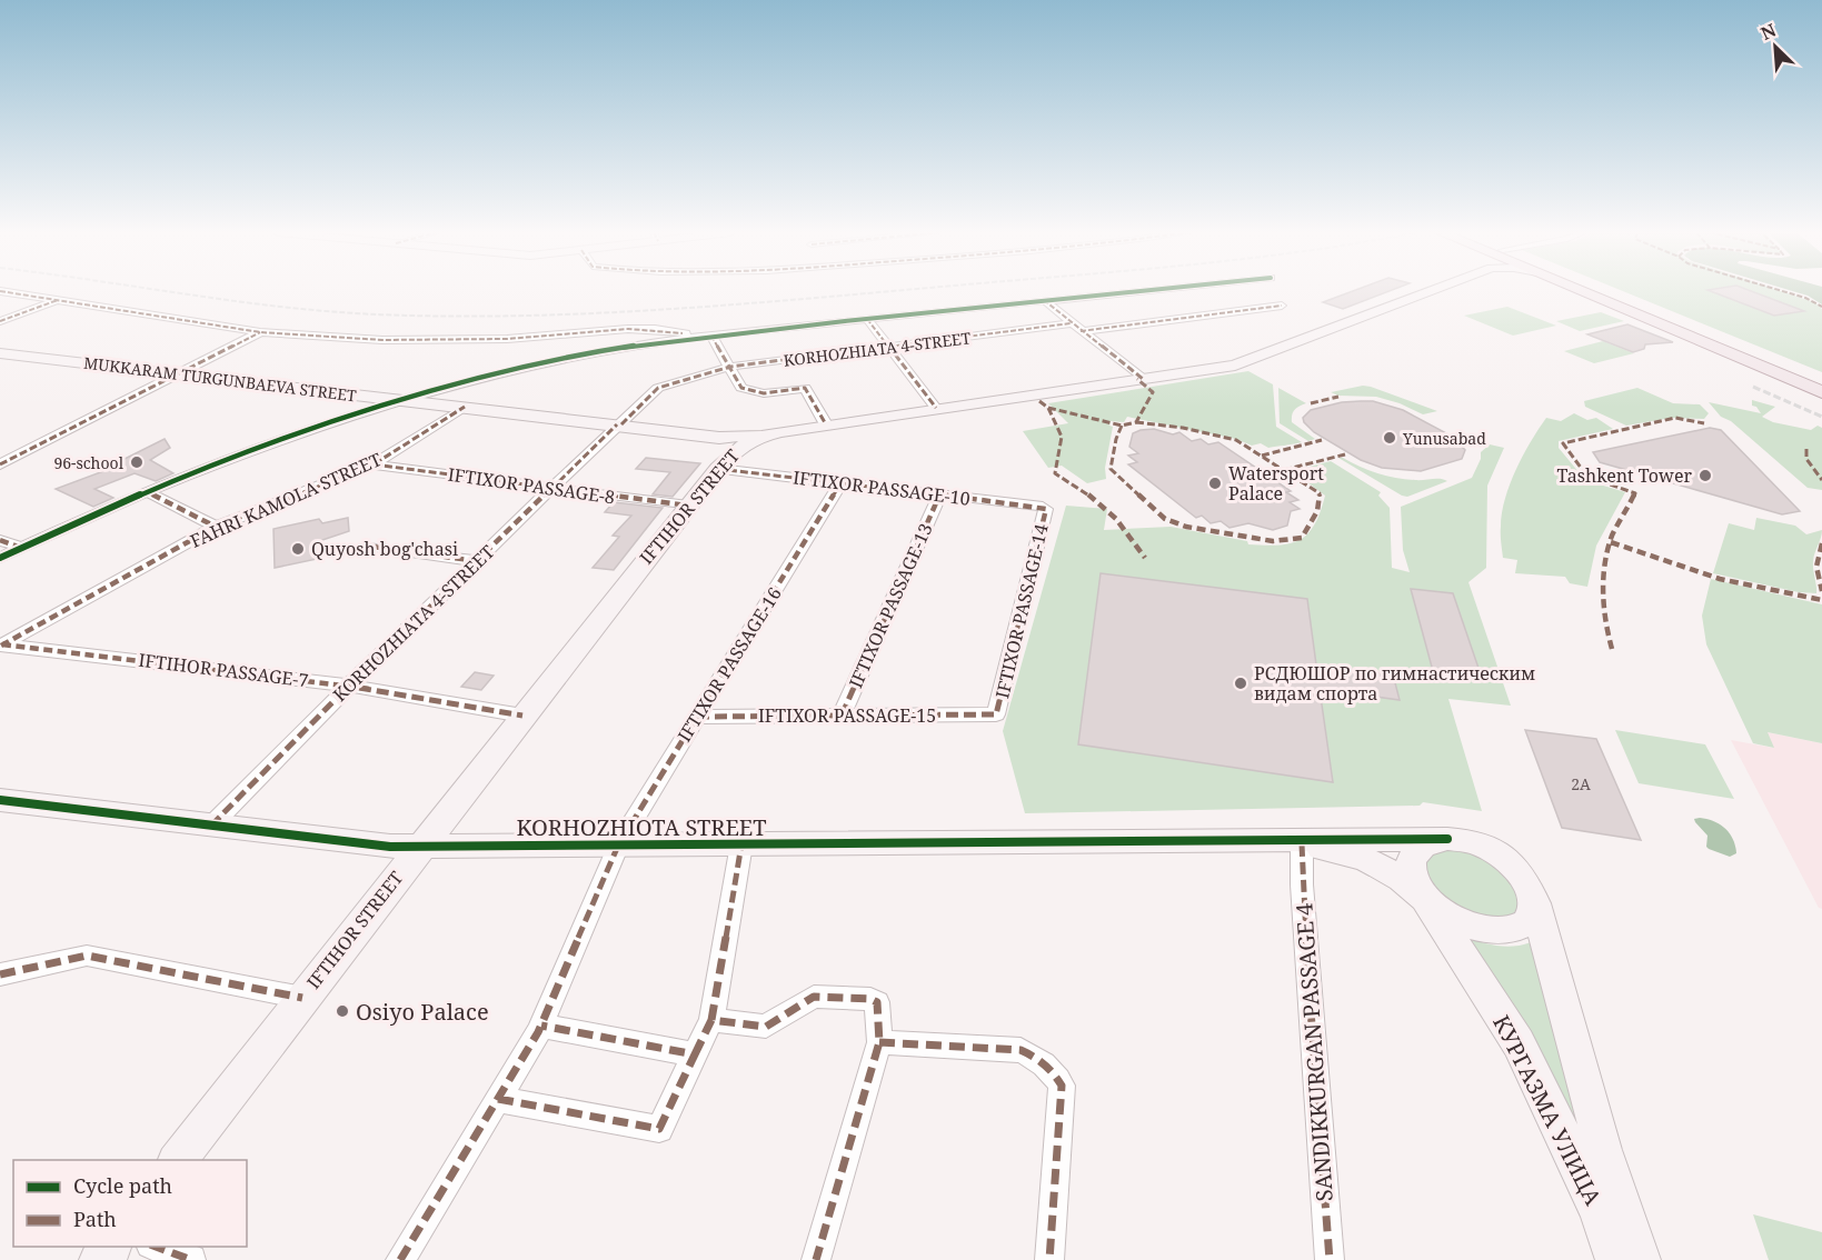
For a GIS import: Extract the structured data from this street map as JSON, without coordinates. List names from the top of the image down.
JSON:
{
  "streets": {
    "main road": [
      "MUKKARAM TURGUNBAEVA STREET",
      "IFTIHOR STREET",
      "KORHOZHIOTA STREET",
      "КУРГАЗМА УЛИЦА"
    ],
    "street": [
      "KORHOZHIАTA 4-STREET",
      "IFTIXOR PASSAGE-8",
      "IFTIXOR PASSAGE-10",
      "FAHRI KAMOLA STREET",
      "IFTIXOR PASSAGE-13",
      "IFTIXOR PASSAGE-14",
      "IFTIXOR PASSAGE-16",
      "IFTIHOR PASSAGE-7",
      "IFTIXOR PASSAGE-15",
      "SANDIKKURGАN PASSAGE 4"
    ]
  },
  "crossings": [
    ["KORHOZHIАTA 4-STREET", "MUKKARAM TURGUNBAEVA STREET"],
    ["KORHOZHIАTA 4-STREET", "IFTIXOR PASSAGE-8"],
    ["KORHOZHIАTA 4-STREET", "IFTIHOR PASSAGE-7"],
    ["KORHOZHIАTA 4-STREET", "KORHOZHIOTA STREET"],
    ["MUKKARAM TURGUNBAEVA STREET", "IFTIXOR PASSAGE-10"],
    ["MUKKARAM TURGUNBAEVA STREET", "FAHRI KAMOLA STREET"],
    ["MUKKARAM TURGUNBAEVA STREET", "IFTIHOR STREET"],
    ["IFTIXOR PASSAGE-8", "FAHRI KAMOLA STREET"],
    ["IFTIXOR PASSAGE-8", "IFTIHOR STREET"],
    ["IFTIXOR PASSAGE-10", "IFTIHOR STREET"],
    ["IFTIXOR PASSAGE-10", "IFTIXOR PASSAGE-13"],
    ["IFTIXOR PASSAGE-10", "IFTIXOR PASSAGE-14"],
    ["IFTIXOR PASSAGE-10", "IFTIXOR PASSAGE-16"],
    ["FAHRI KAMOLA STREET", "IFTIHOR PASSAGE-7"],
    ["IFTIHOR STREET", "IFTIHOR PASSAGE-7"],
    ["IFTIHOR STREET", "KORHOZHIOTA STREET"],
    ["IFTIXOR PASSAGE-13", "IFTIXOR PASSAGE-15"],
    ["IFTIXOR PASSAGE-14", "IFTIXOR PASSAGE-15"],
    ["IFTIXOR PASSAGE-16", "IFTIXOR PASSAGE-15"],
    ["IFTIXOR PASSAGE-16", "KORHOZHIOTA STREET"],
    ["KORHOZHIOTA STREET", "SANDIKKURGАN PASSAGE 4"]
  ],
  "places": [
    "Yunusabad",
    "96-school",
    "Tashkent Tower",
    "Watersport Palace",
    "Quyosh bog'chasi",
    "РСДЮШОР по гимнастическим видам спорта",
    "Osiyo Palace"
  ],
  "house_numbers": ["2А"],
  "legend": ["Cycle path", "Path"],
  "north": "top left"
}
